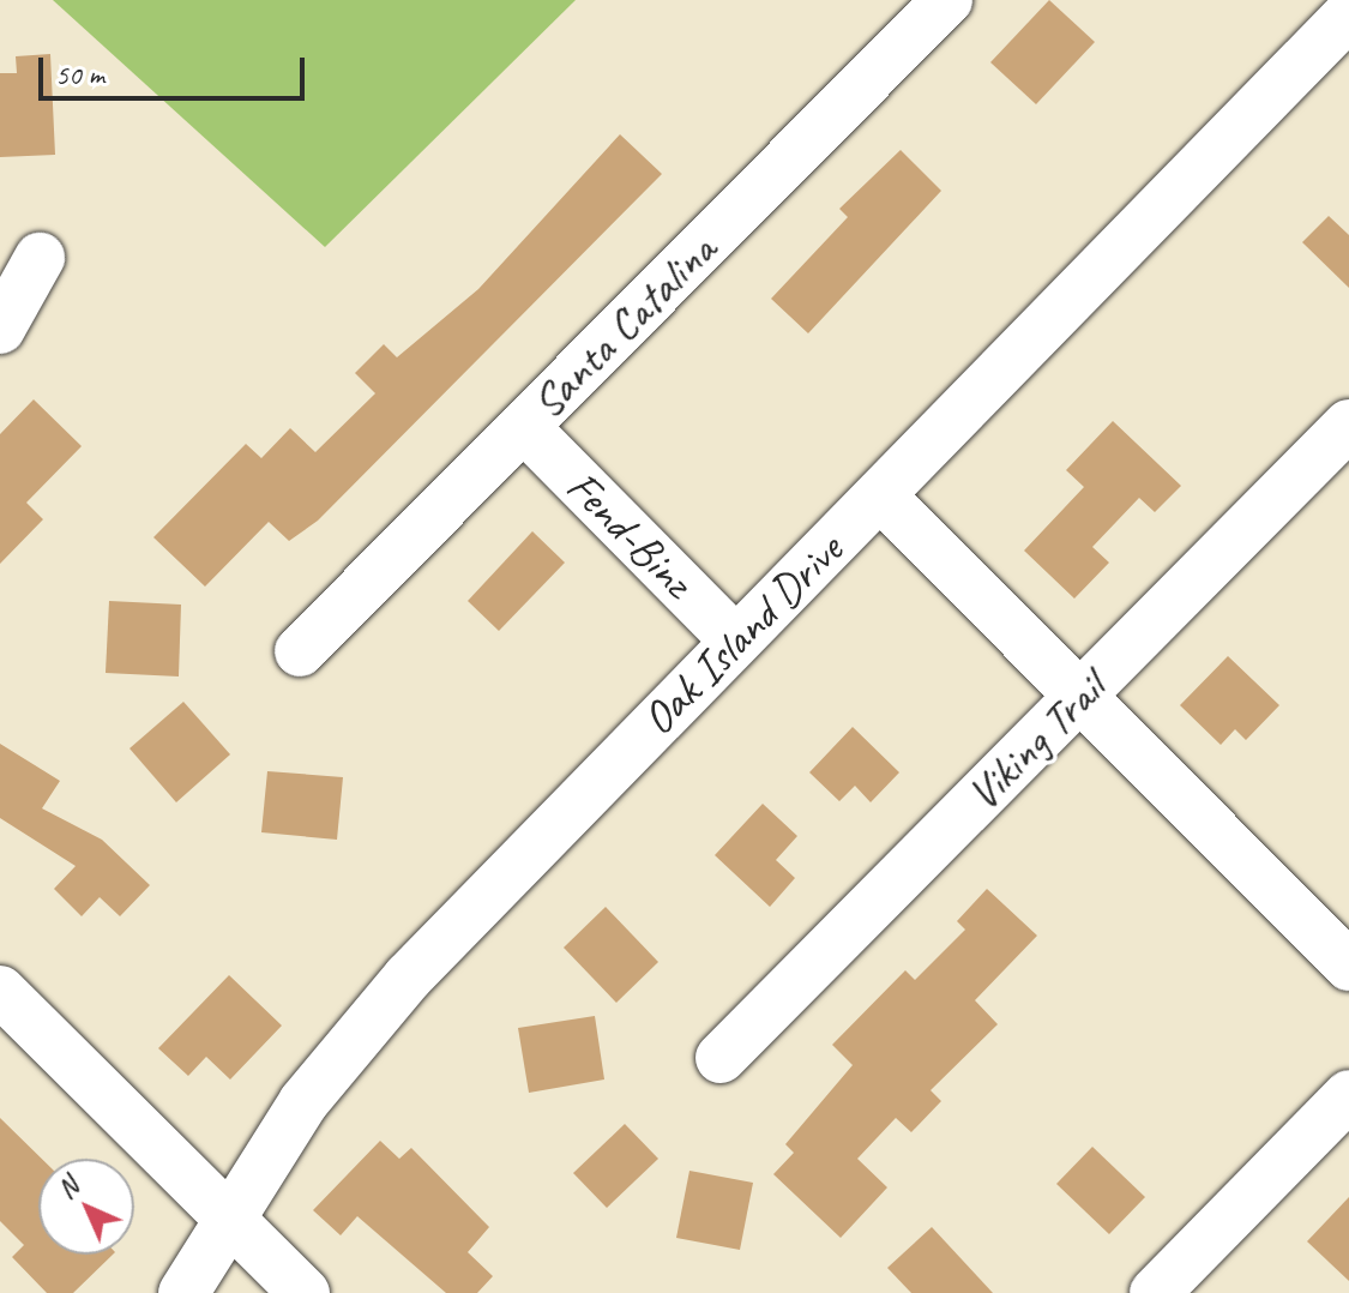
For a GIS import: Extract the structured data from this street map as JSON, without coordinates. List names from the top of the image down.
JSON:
{
  "streets": {
    "street": [
      "Santa Catalina",
      "Fend-Binz",
      "Oak Island Drive",
      "Viking Trail"
    ]
  },
  "crossings": [
    ["Santa Catalina", "Fend-Binz"],
    ["Fend-Binz", "Oak Island Drive"]
  ],
  "scale_bar": "50 m",
  "north": "top left"
}
